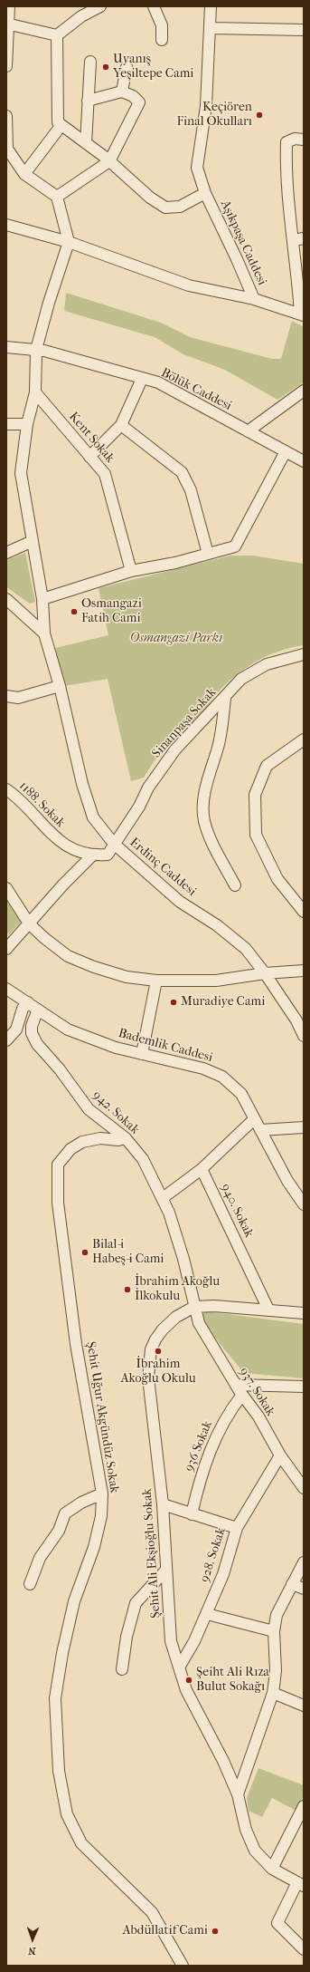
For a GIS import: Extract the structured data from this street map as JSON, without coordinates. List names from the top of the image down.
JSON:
{
  "streets": {
    "street": [
      "Aşıkpaşa Caddesi",
      "Bölük Caddesi",
      "Kent Sokak",
      "Sinanpaşa Sokak",
      "1188. Sokak",
      "Erdinç Caddesi",
      "Bademlik Caddesi",
      "942. Sokak",
      "940. Sokak",
      "937. Sokak",
      "Şehit Uğur Akgündüz Sokak",
      "936 Sokak",
      "Şehit Ali Ekşioğlu Sokak",
      "928. Sokak"
    ]
  },
  "crossings": [
    ["Aşıkpaşa Caddesi", "Erdinç Caddesi"],
    ["Bölük Caddesi", "Erdinç Caddesi"],
    ["Kent Sokak", "Erdinç Caddesi"],
    ["Sinanpaşa Sokak", "Erdinç Caddesi"],
    ["Bademlik Caddesi", "942. Sokak"],
    ["942. Sokak", "937. Sokak"],
    ["942. Sokak", "Şehit Uğur Akgündüz Sokak"],
    ["942. Sokak", "Şehit Ali Ekşioğlu Sokak"],
    ["940. Sokak", "Şehit Ali Ekşioğlu Sokak"],
    ["937. Sokak", "936 Sokak"],
    ["937. Sokak", "Şehit Ali Ekşioğlu Sokak"],
    ["937. Sokak", "928. Sokak"],
    ["Şehit Ali Ekşioğlu Sokak", "928. Sokak"]
  ],
  "parks": ["Osmangazi Parkı"],
  "places": [
    "Uyanış Yeşiltepe Cami",
    "Keçiören Final Okulları",
    "Osmangazi Fatih Cami",
    "Muradiye Cami",
    "Bilal-i Habeş-i Cami",
    "İbrahim Akoğlu İlkokulu",
    "İbrahim Akoğlu Okulu",
    "Şeiht Ali Rıza Bulut Sokağı",
    "Abdüllatif Cami"
  ],
  "north": "bottom"
}
